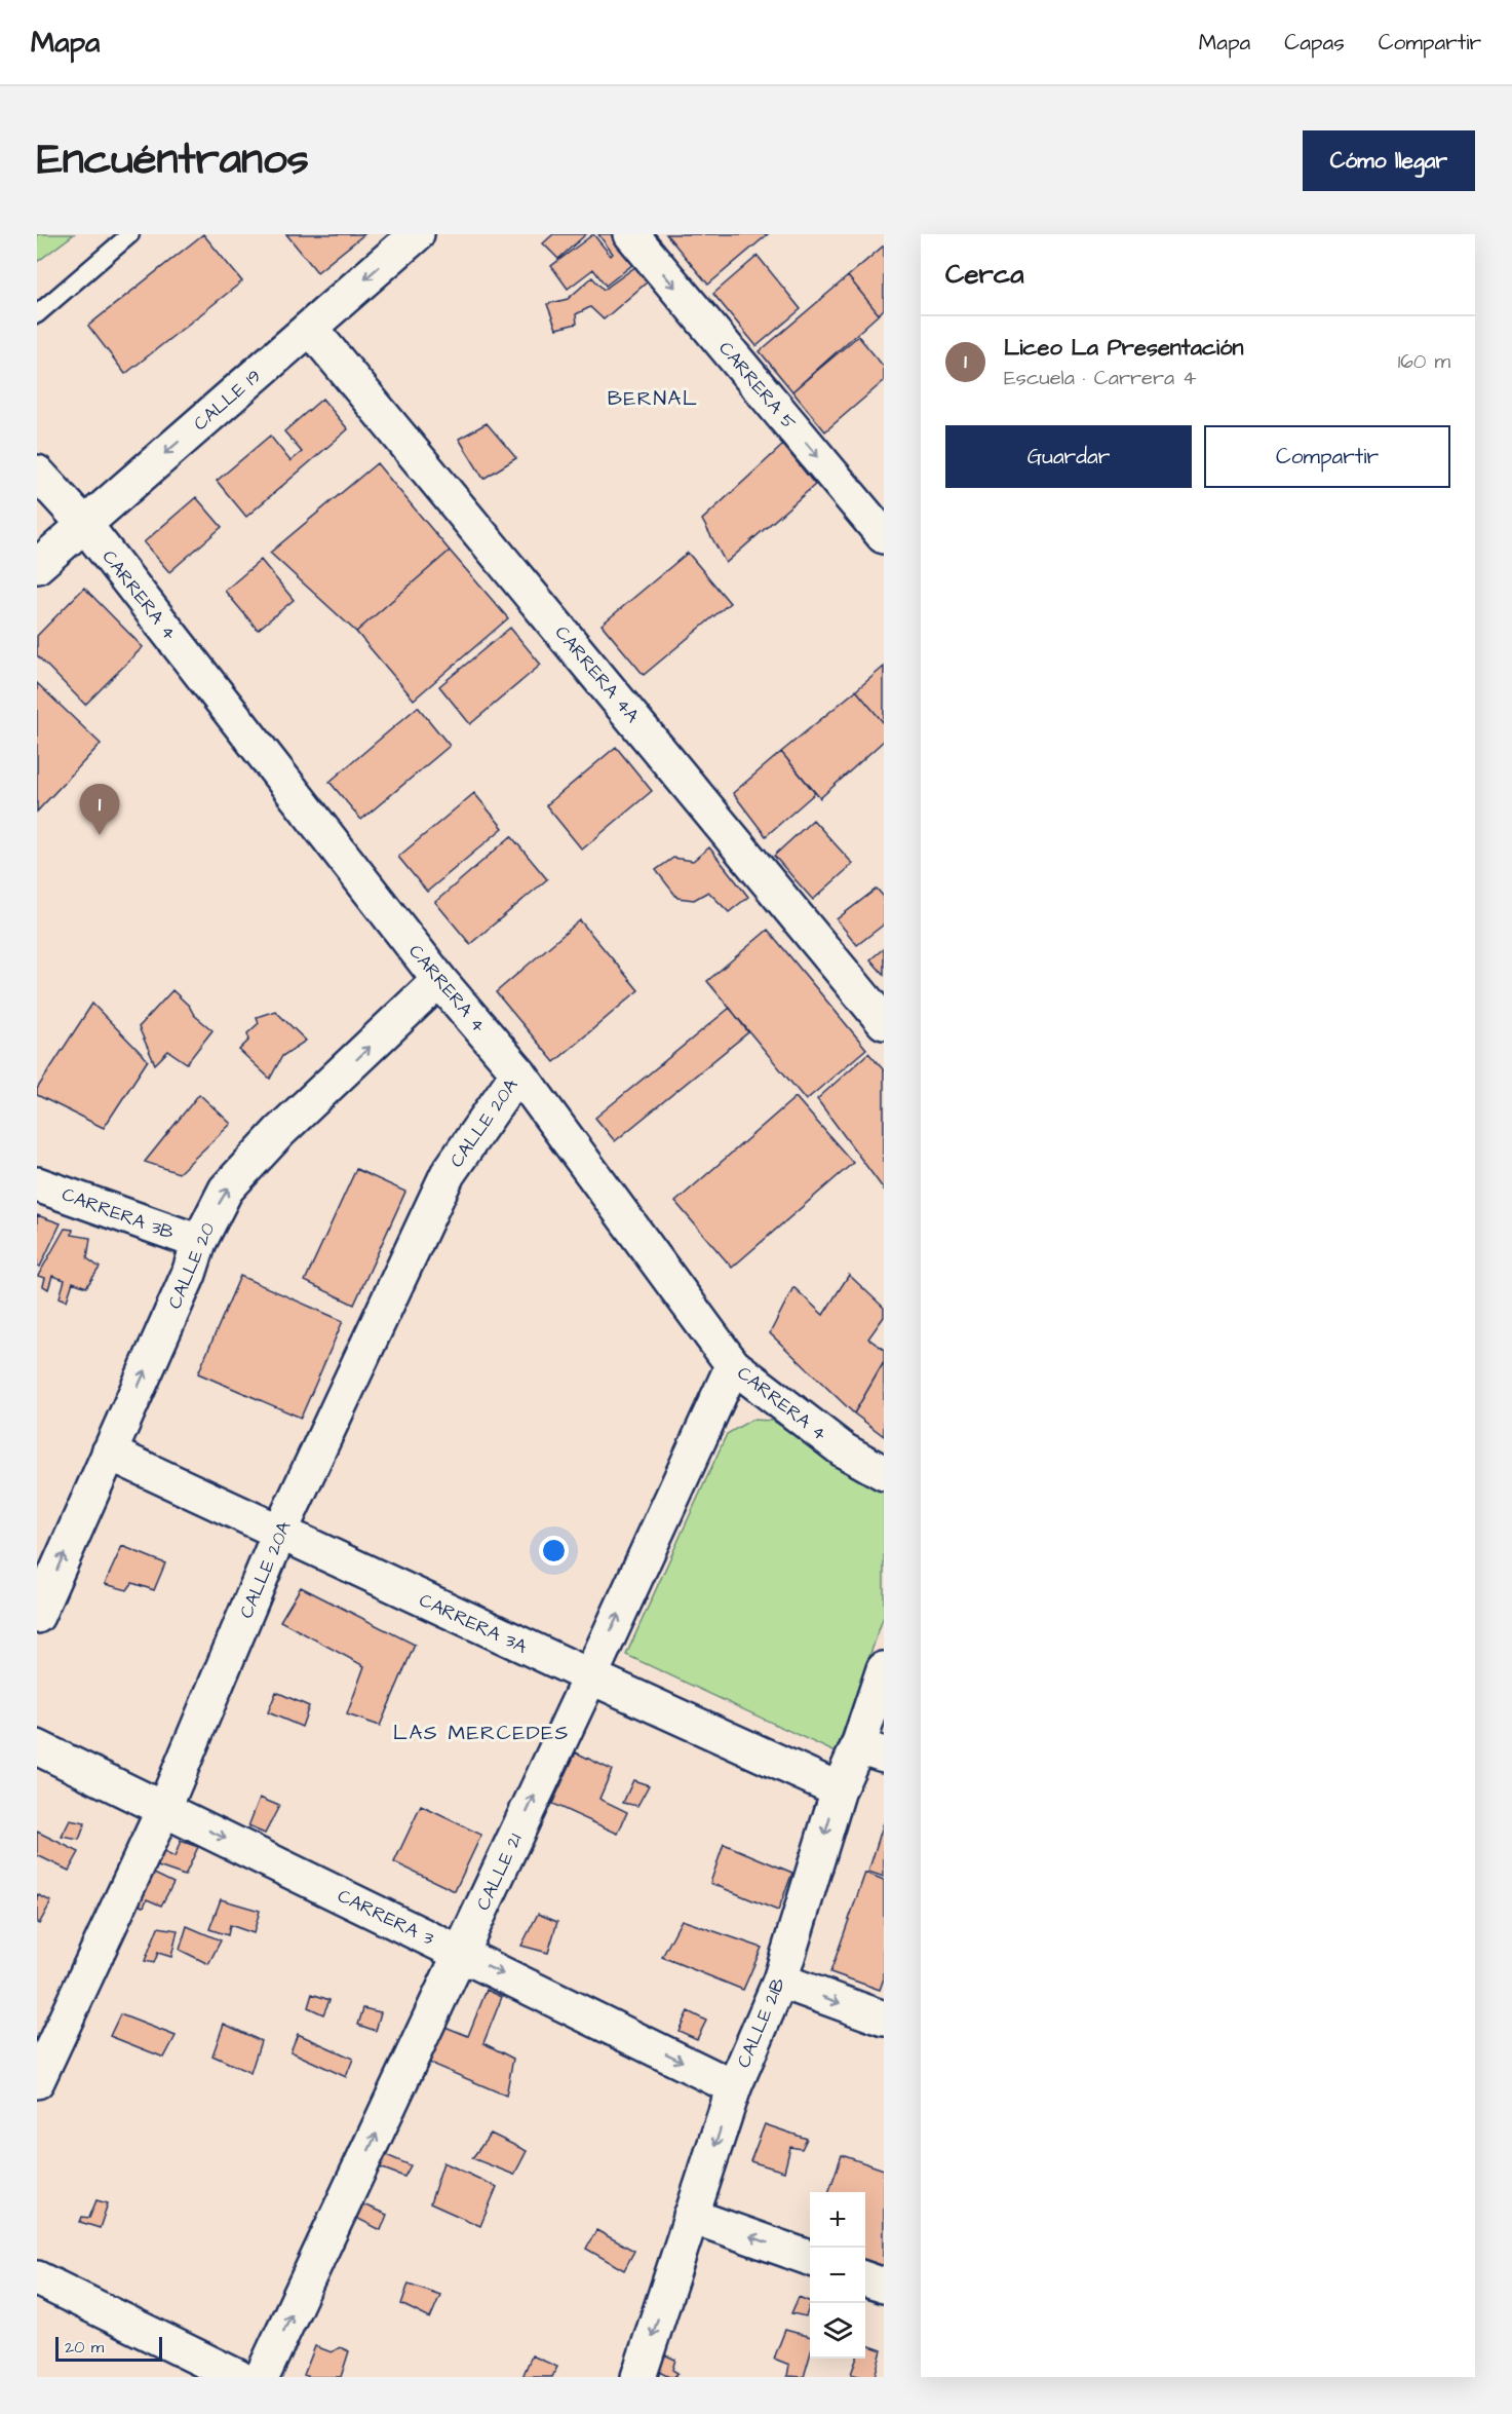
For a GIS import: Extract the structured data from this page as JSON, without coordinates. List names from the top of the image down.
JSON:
{
  "streets": {
    "street": [
      "CARRERA 5",
      "CALLE 19",
      "CARRERA 4",
      "CARRERA 4A",
      "CALLE 20A",
      "CARRERA 3B",
      "CALLE 20",
      "CARRERA 3A",
      "CALLE 21",
      "CARRERA 3",
      "CALLE 21B"
    ]
  },
  "crossings": [
    ["CALLE 19", "CARRERA 4"],
    ["CALLE 19", "CARRERA 4A"],
    ["CARRERA 4", "CALLE 20A"],
    ["CARRERA 4", "CALLE 20"],
    ["CARRERA 4", "CALLE 21"],
    ["CALLE 20A", "CARRERA 3A"],
    ["CALLE 20A", "CARRERA 3"],
    ["CARRERA 3B", "CALLE 20"],
    ["CALLE 20", "CARRERA 3A"],
    ["CARRERA 3A", "CALLE 21"],
    ["CARRERA 3A", "CALLE 21B"],
    ["CALLE 21", "CARRERA 3"],
    ["CARRERA 3", "CALLE 21B"]
  ],
  "one_way": [
    "CARRERA 5",
    "CALLE 19",
    "CALLE 20",
    "CALLE 21",
    "CARRERA 3",
    "CALLE 21B"
  ],
  "districts": ["BERNAL", "LAS MERCEDES"],
  "scale_bar": "20 m",
  "page": {
    "header": "Mapa",
    "nav": ["Mapa", "Capas", "Compartir"],
    "title": "Encuéntranos",
    "buttons": [
      "Cómo llegar",
      ["Guardar", "Compartir"]
    ],
    "heading": "Cerca",
    "list": [
      {
        "mark": "1",
        "name": "Liceo La Presentación",
        "note": "Escuela · Carrera 4",
        "value": "160 m"
      }
    ],
    "pins": "1",
    "map_buttons": ["+", "−"],
    "scale": "20 m"
  }
}
